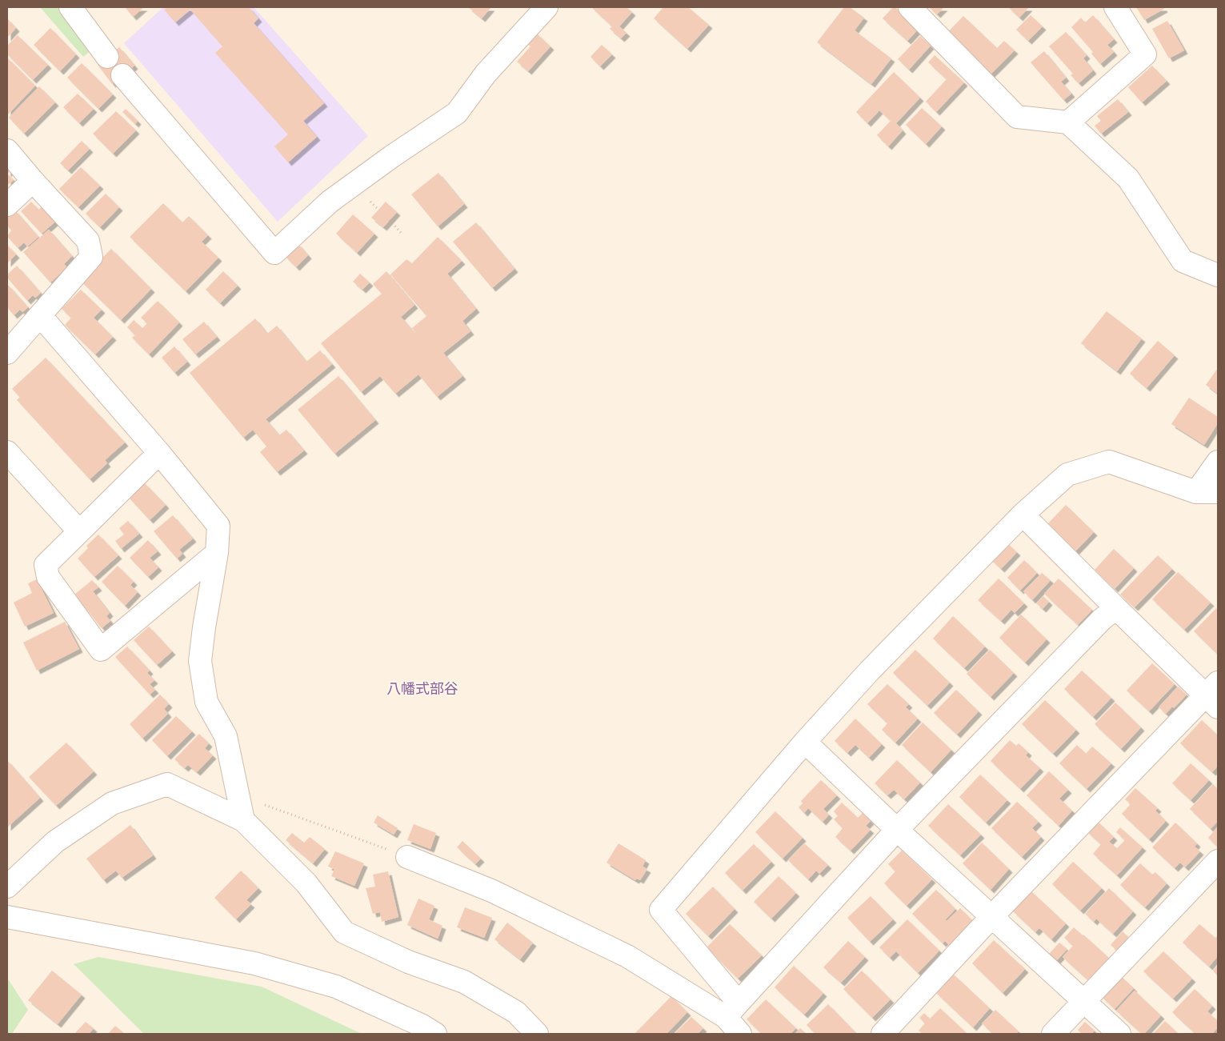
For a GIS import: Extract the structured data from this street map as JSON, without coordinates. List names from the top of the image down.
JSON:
{
  "districts": ["八幡式部谷"]
}
